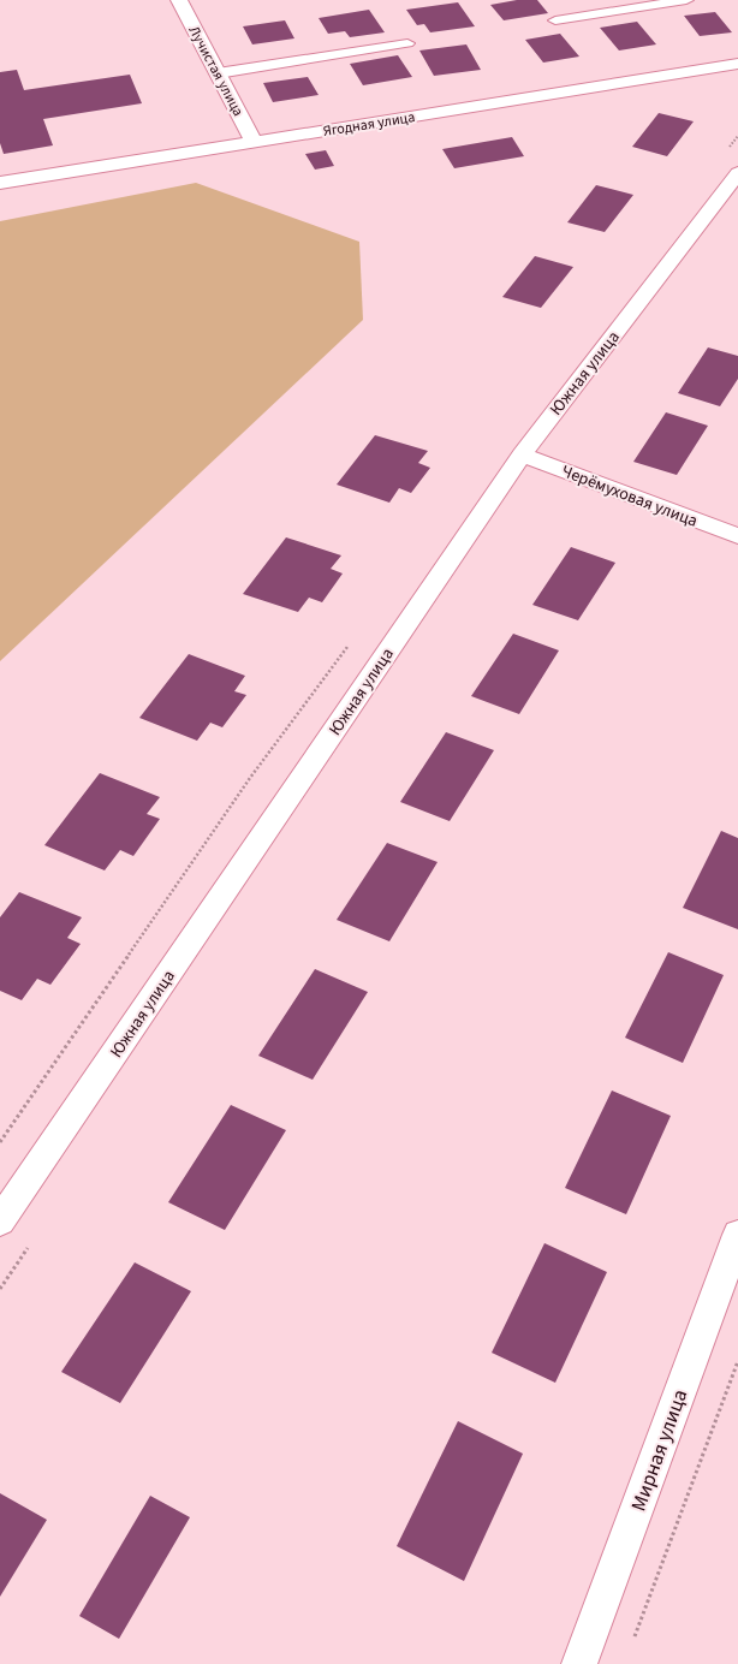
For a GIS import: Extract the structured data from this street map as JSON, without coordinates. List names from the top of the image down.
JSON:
{
  "streets": {
    "street": [
      "Лучистая улица",
      "Ягодная улица",
      "Южная улица",
      "Черёмуховая улица",
      "Мирная улица"
    ]
  },
  "crossings": [
    ["Лучистая улица", "Ягодная улица"],
    ["Южная улица", "Черёмуховая улица"]
  ]
}
